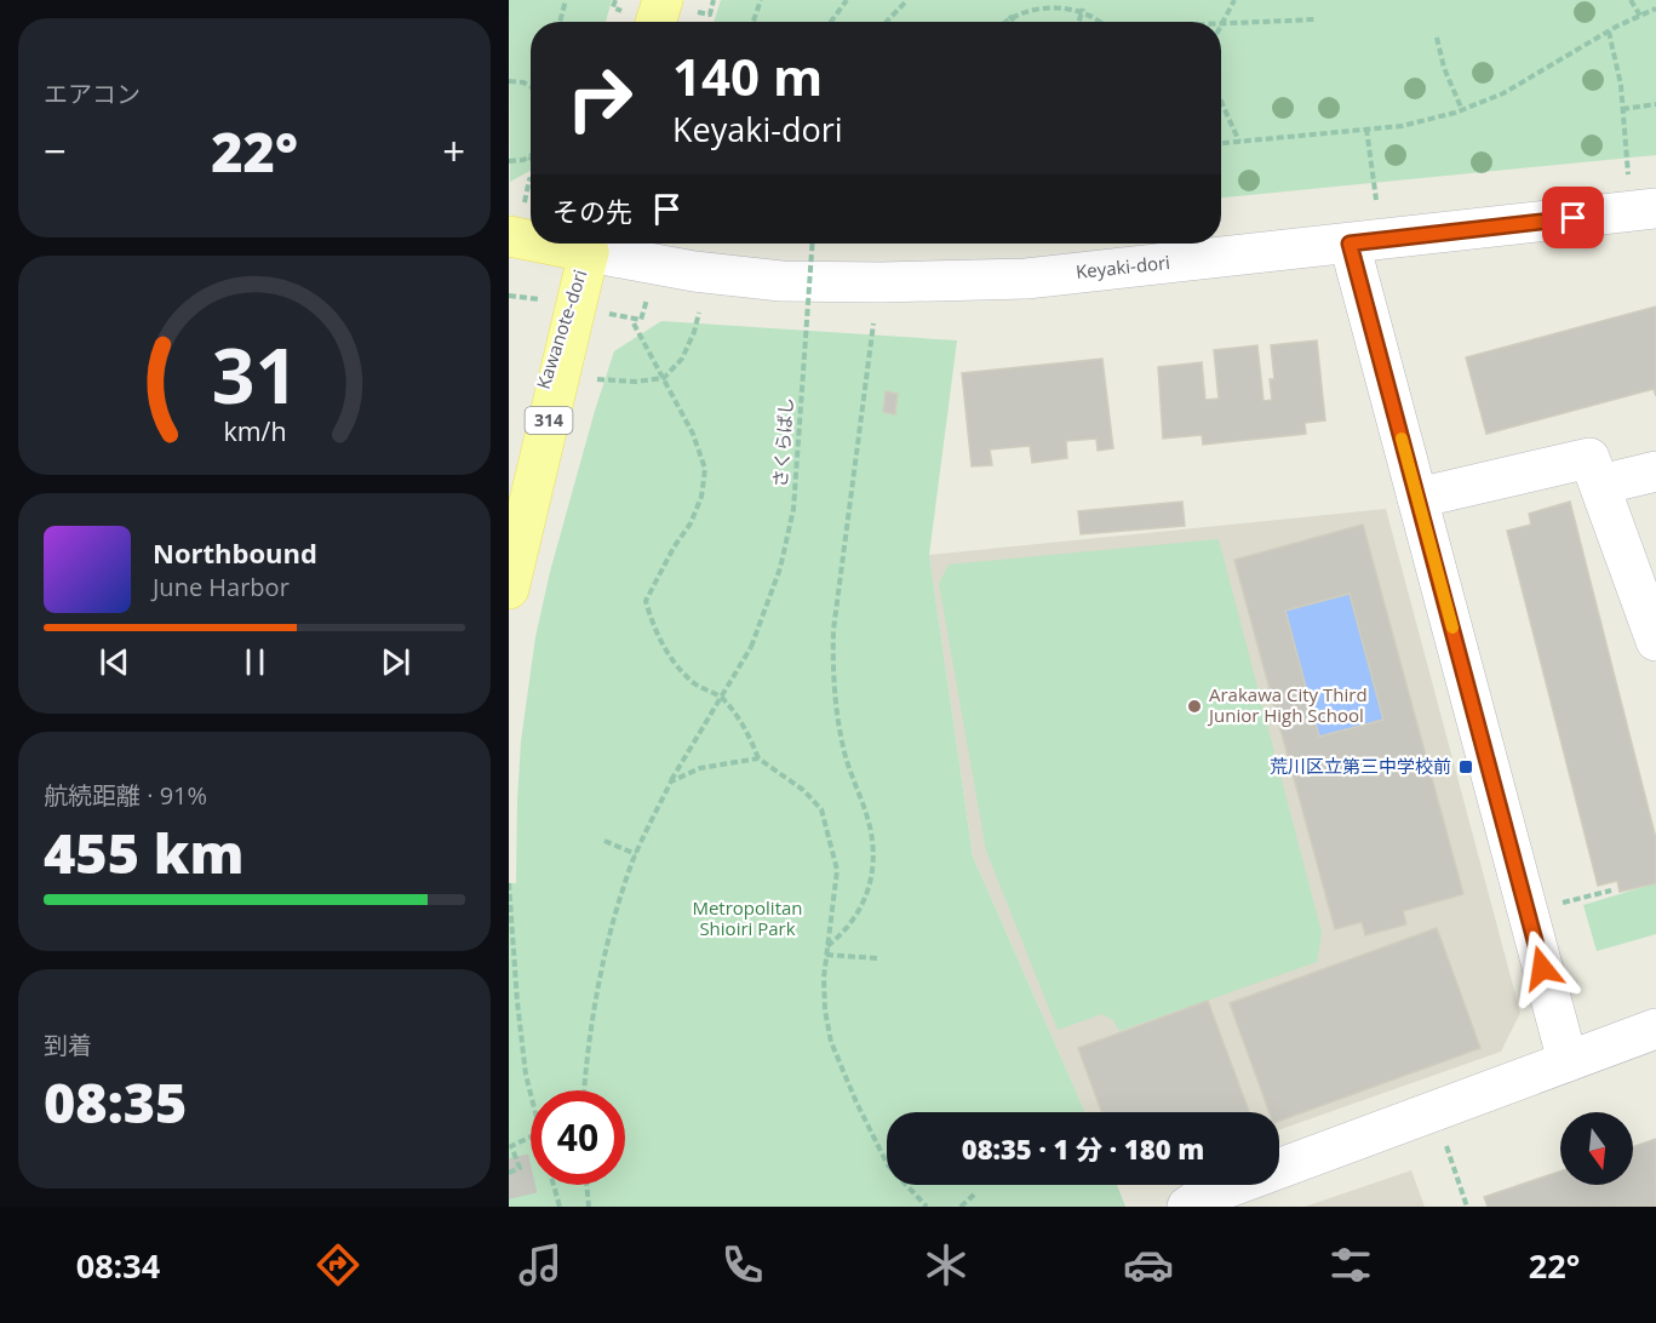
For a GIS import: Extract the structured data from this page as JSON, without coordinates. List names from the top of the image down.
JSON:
{
  "streets": {
    "main road": ["Kawanote-dori", "314"],
    "street": ["Keyaki-dori"],
    "path": ["さくらばし"]
  },
  "parks": ["Metropolitan Shioiri Park"],
  "places": {
    "other": ["Arakawa City Third Junior High School"],
    "transit": ["荒川区立第三中学校前"]
  },
  "north": "bottom",
  "page": {
    "tile": [
      "エアコン",
      ["航続距離 · 91%", "455 km"],
      ["到着", "08:35"]
    ],
    "turn": ["140 m", "Keyaki-dori"],
    "heat": ["−", "22°", "+"],
    "then": "その先",
    "song": ["Northbound", "June Harbor"],
    "limit": "40",
    "trip": "08:35 · 1 分 · 180 m",
    "tabs": ["08:34", "22°"],
    "gauge": ["31", "km/h"]
  }
}
